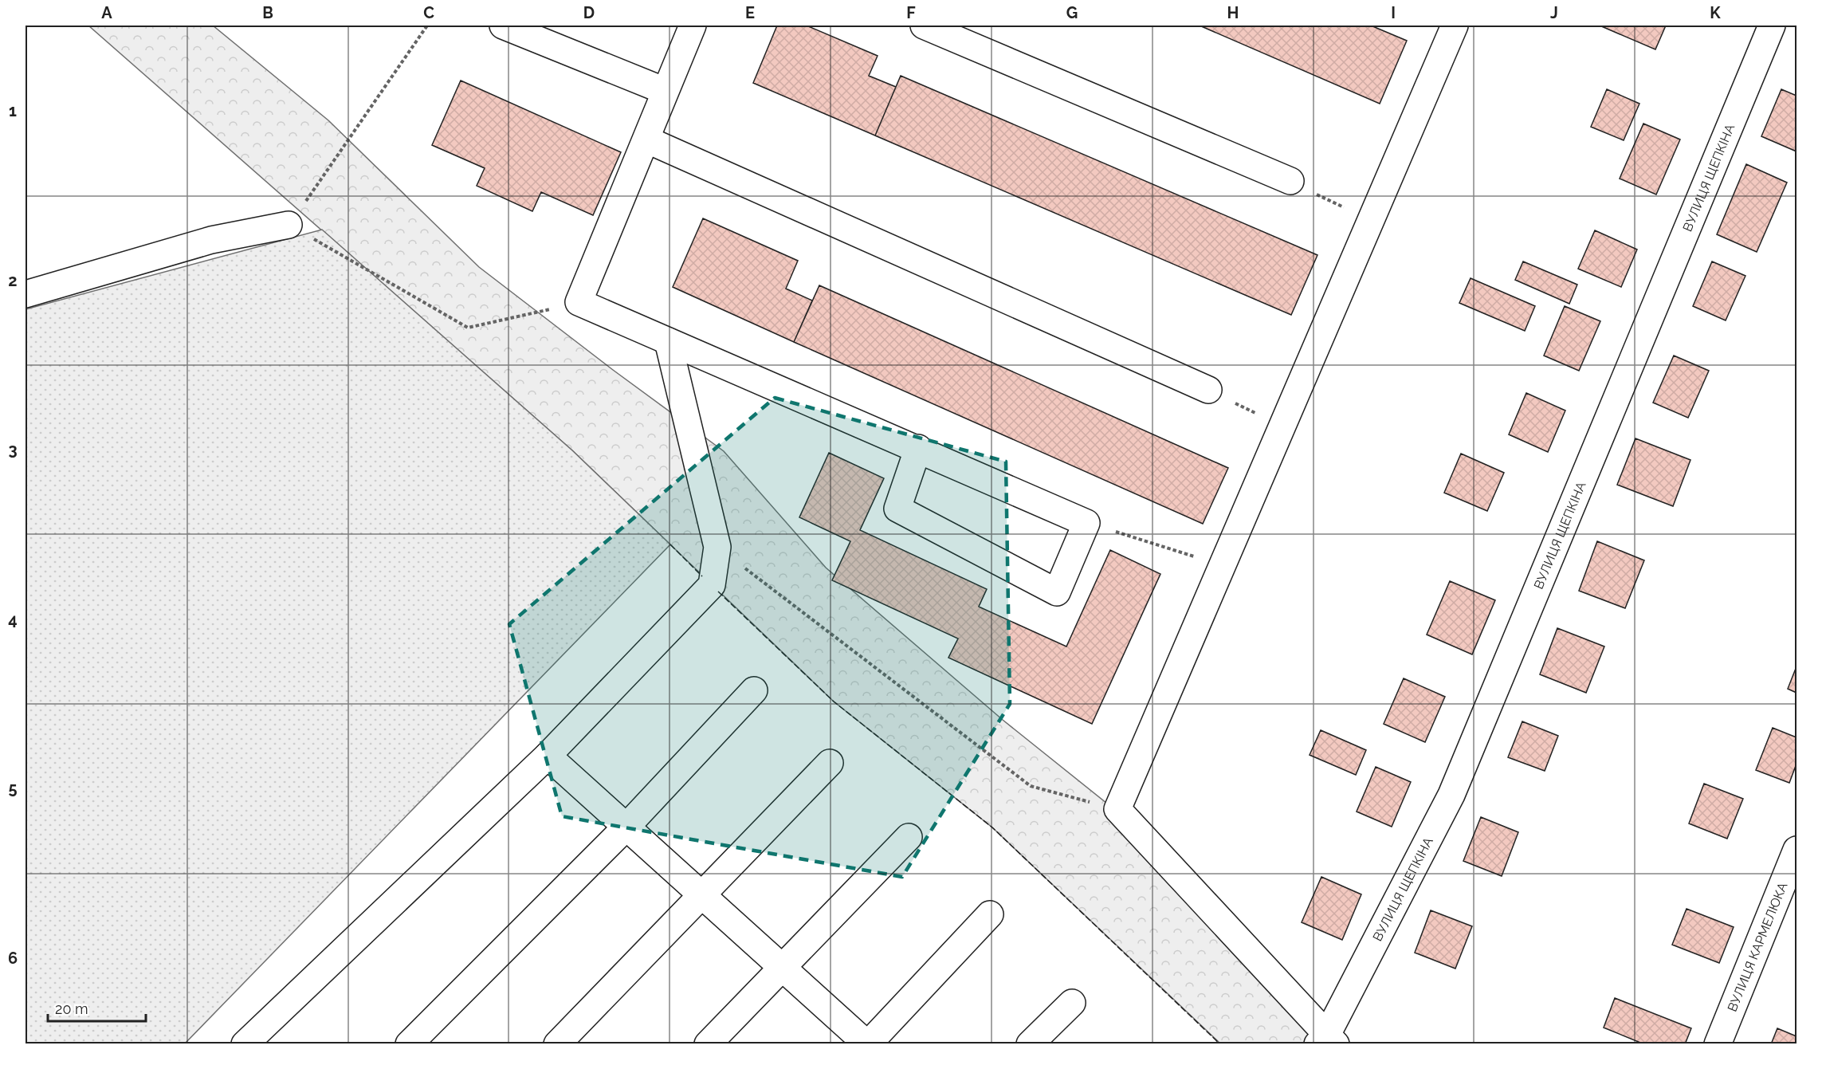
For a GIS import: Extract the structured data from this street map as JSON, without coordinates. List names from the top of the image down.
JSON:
{
  "streets": {
    "street": ["ВУЛИЦЯ ЩЕПКІНА", "ВУЛИЦЯ КАРМЕЛЮКА"]
  },
  "scale_bar": "20 m",
  "grid": {
    "columns": [
      "A",
      "B",
      "C",
      "D",
      "E",
      "F",
      "G",
      "H",
      "I",
      "J",
      "K"
    ],
    "rows": [
      "1",
      "2",
      "3",
      "4",
      "5",
      "6"
    ]
  }
}
